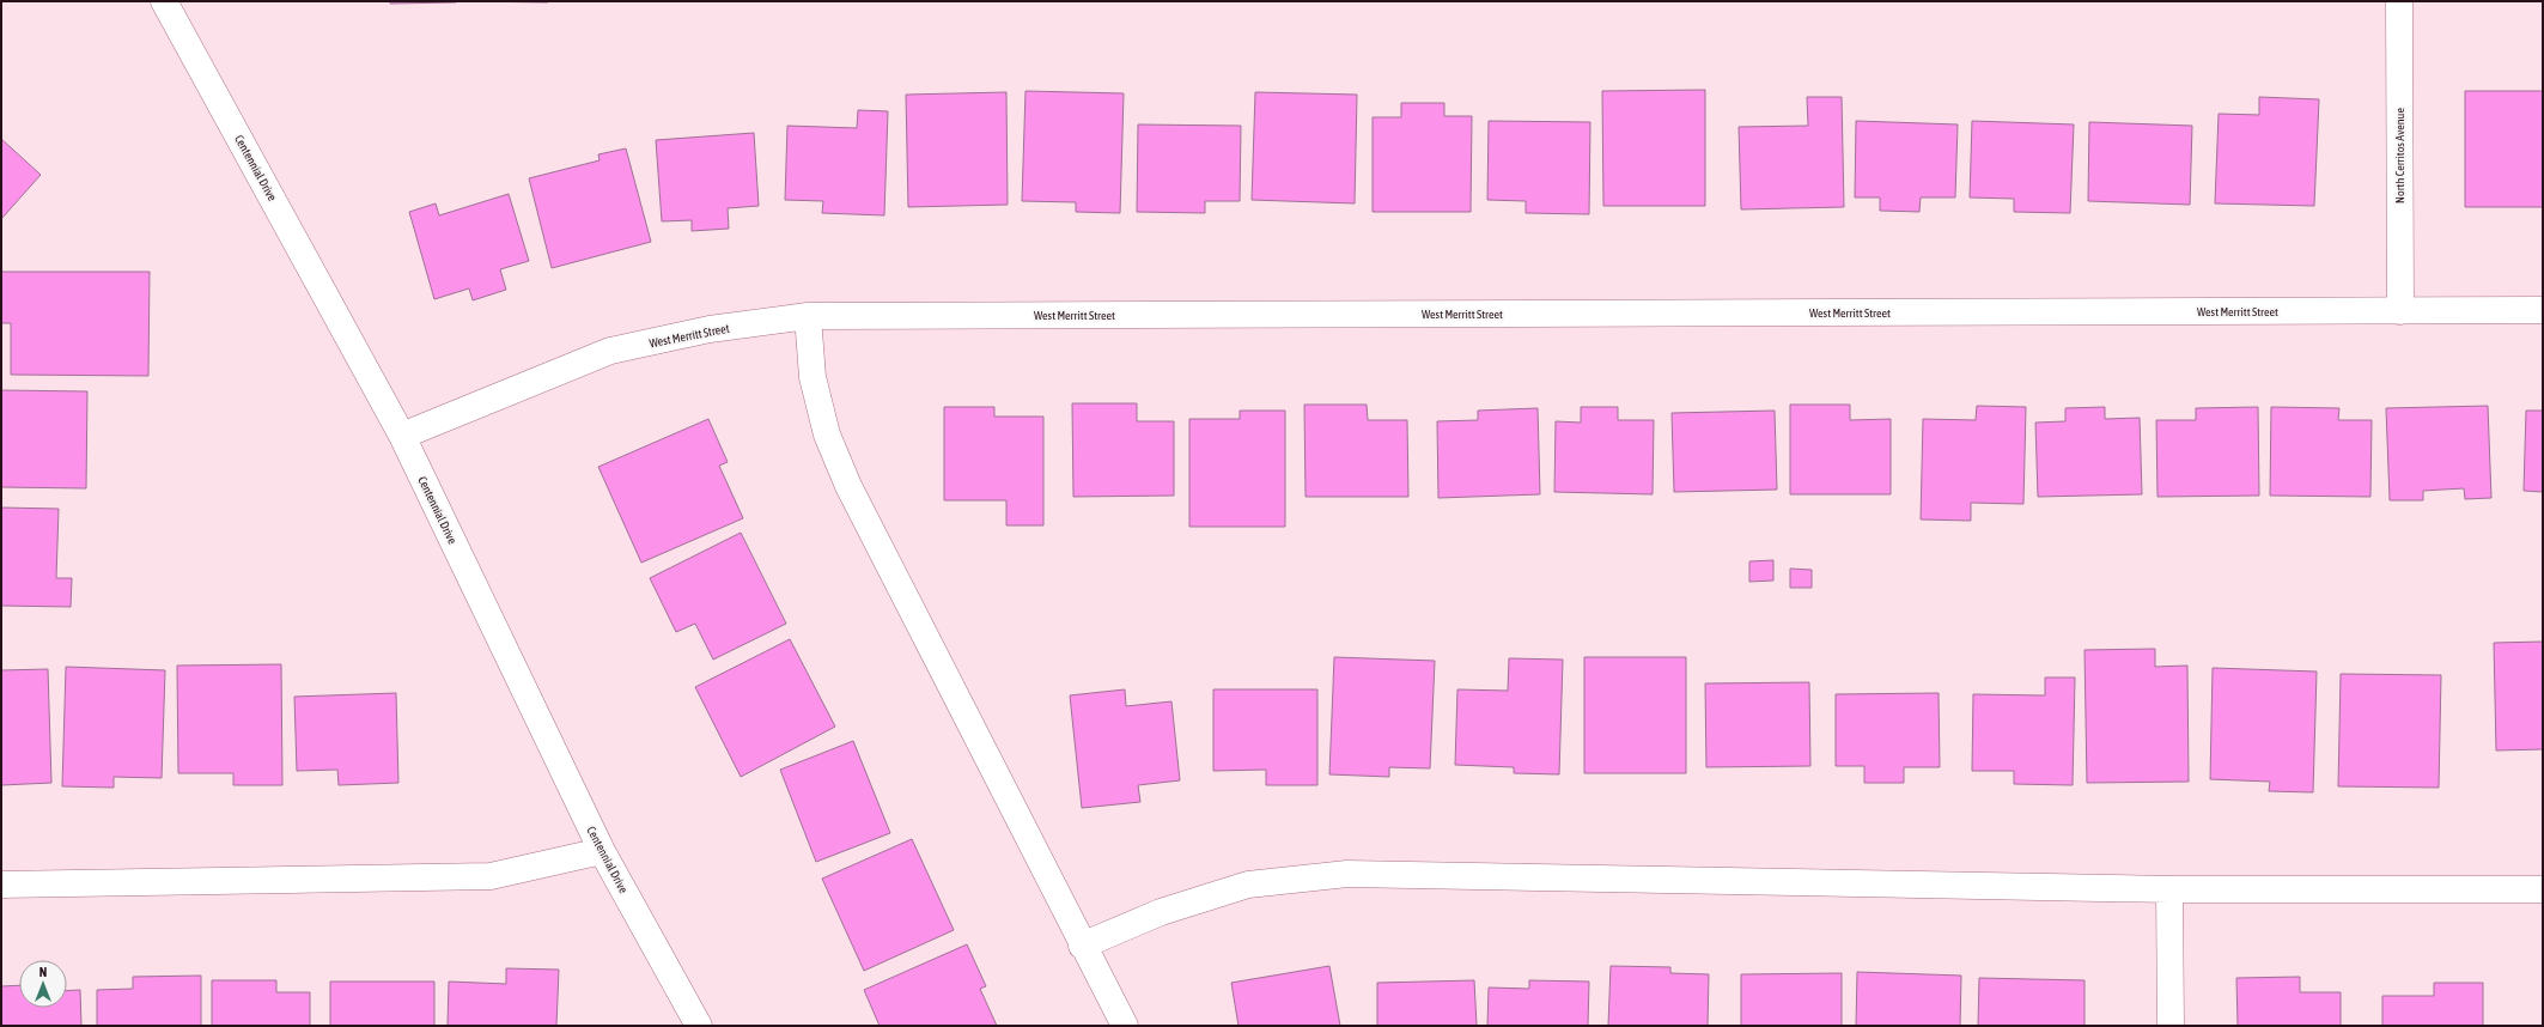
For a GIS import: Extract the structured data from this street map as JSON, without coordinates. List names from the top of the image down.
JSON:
{
  "streets": {
    "street": ["North Cerritos Avenue", "Centennial Drive", "West Merritt Street"]
  },
  "crossings": [
    ["North Cerritos Avenue", "West Merritt Street"],
    ["Centennial Drive", "West Merritt Street"]
  ],
  "north": "top"
}
